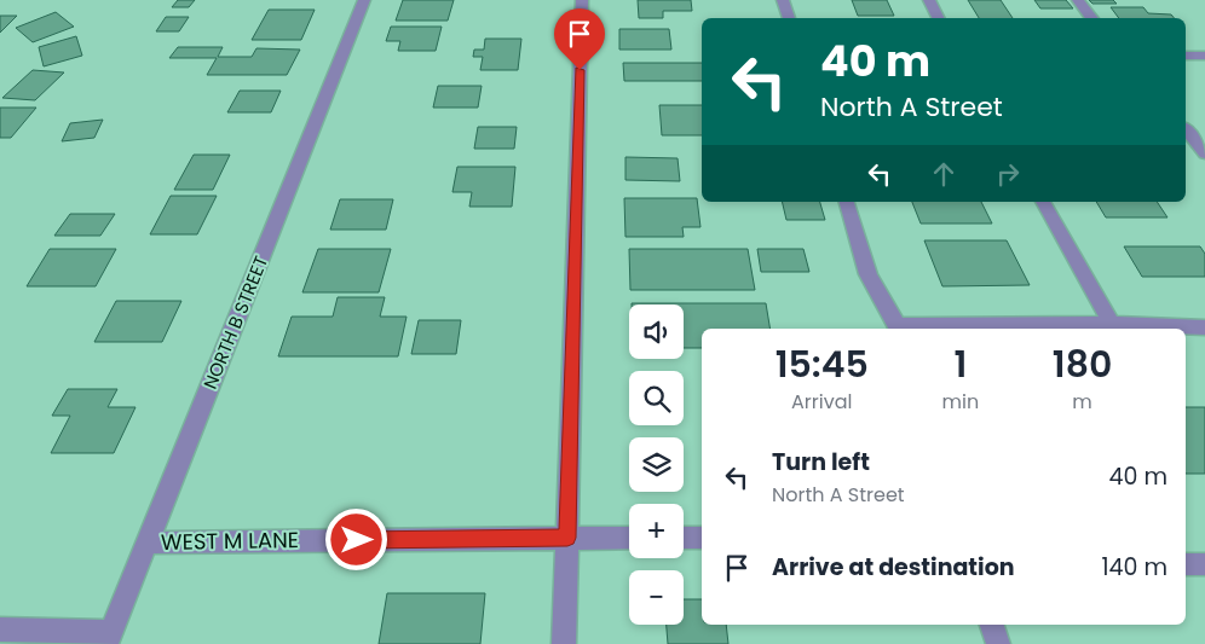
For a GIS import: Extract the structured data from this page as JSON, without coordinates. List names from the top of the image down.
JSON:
{
  "streets": {
    "street": ["NORTH B STREET", "WEST M LANE"]
  },
  "crossings": [
    ["NORTH B STREET", "WEST M LANE"]
  ],
  "page": {
    "turn": ["40 m", "North A Street"],
    "map_buttons": ["+", "−"],
    "eta": [
      "15:45",
      "Arrival",
      "1",
      "min",
      "180",
      "m"
    ],
    "list": [
      {
        "name": "Turn left",
        "note": "North A Street",
        "value": "40 m"
      },
      {
        "name": "Arrive at destination",
        "value": "140 m"
      }
    ]
  }
}
